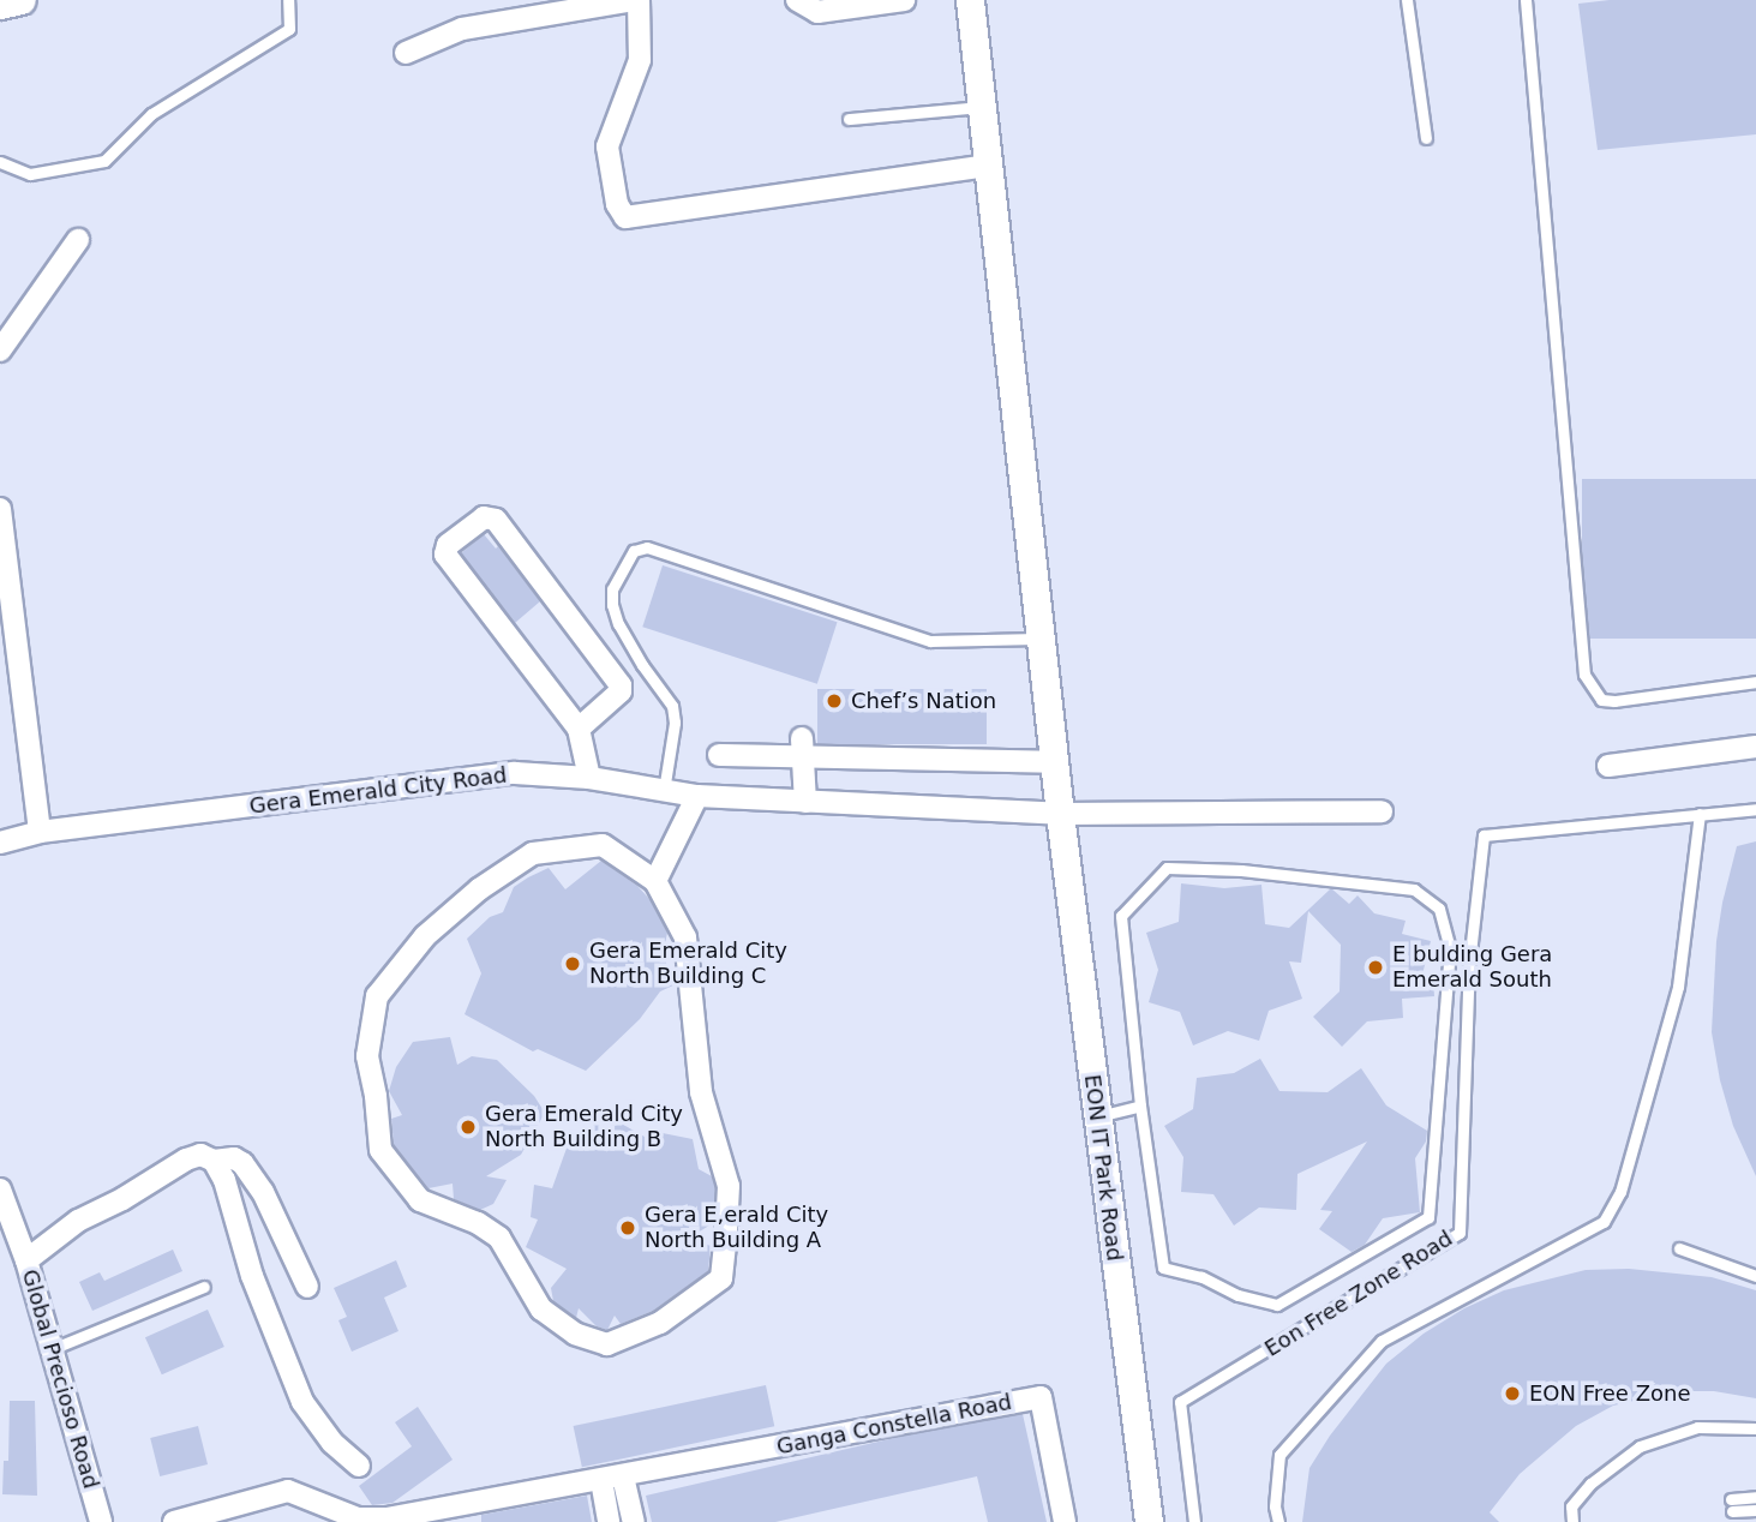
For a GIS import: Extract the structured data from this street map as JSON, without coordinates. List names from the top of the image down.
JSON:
{
  "streets": {
    "street": [
      "Gera Emerald City Road",
      "EON IT Park Road",
      "Global Precioso Road",
      "Ganga Constella Road"
    ],
    "lane": ["Eon Free Zone Road"]
  },
  "crossings": [
    ["Gera Emerald City Road", "EON IT Park Road"]
  ],
  "places": [
    "Chef’s Nation",
    "Gera Emerald City North Building C",
    "E bulding Gera Emerald South",
    "Gera Emerald City North Building B",
    "Gera E,erald City North Building A",
    "EON Free Zone"
  ]
}
